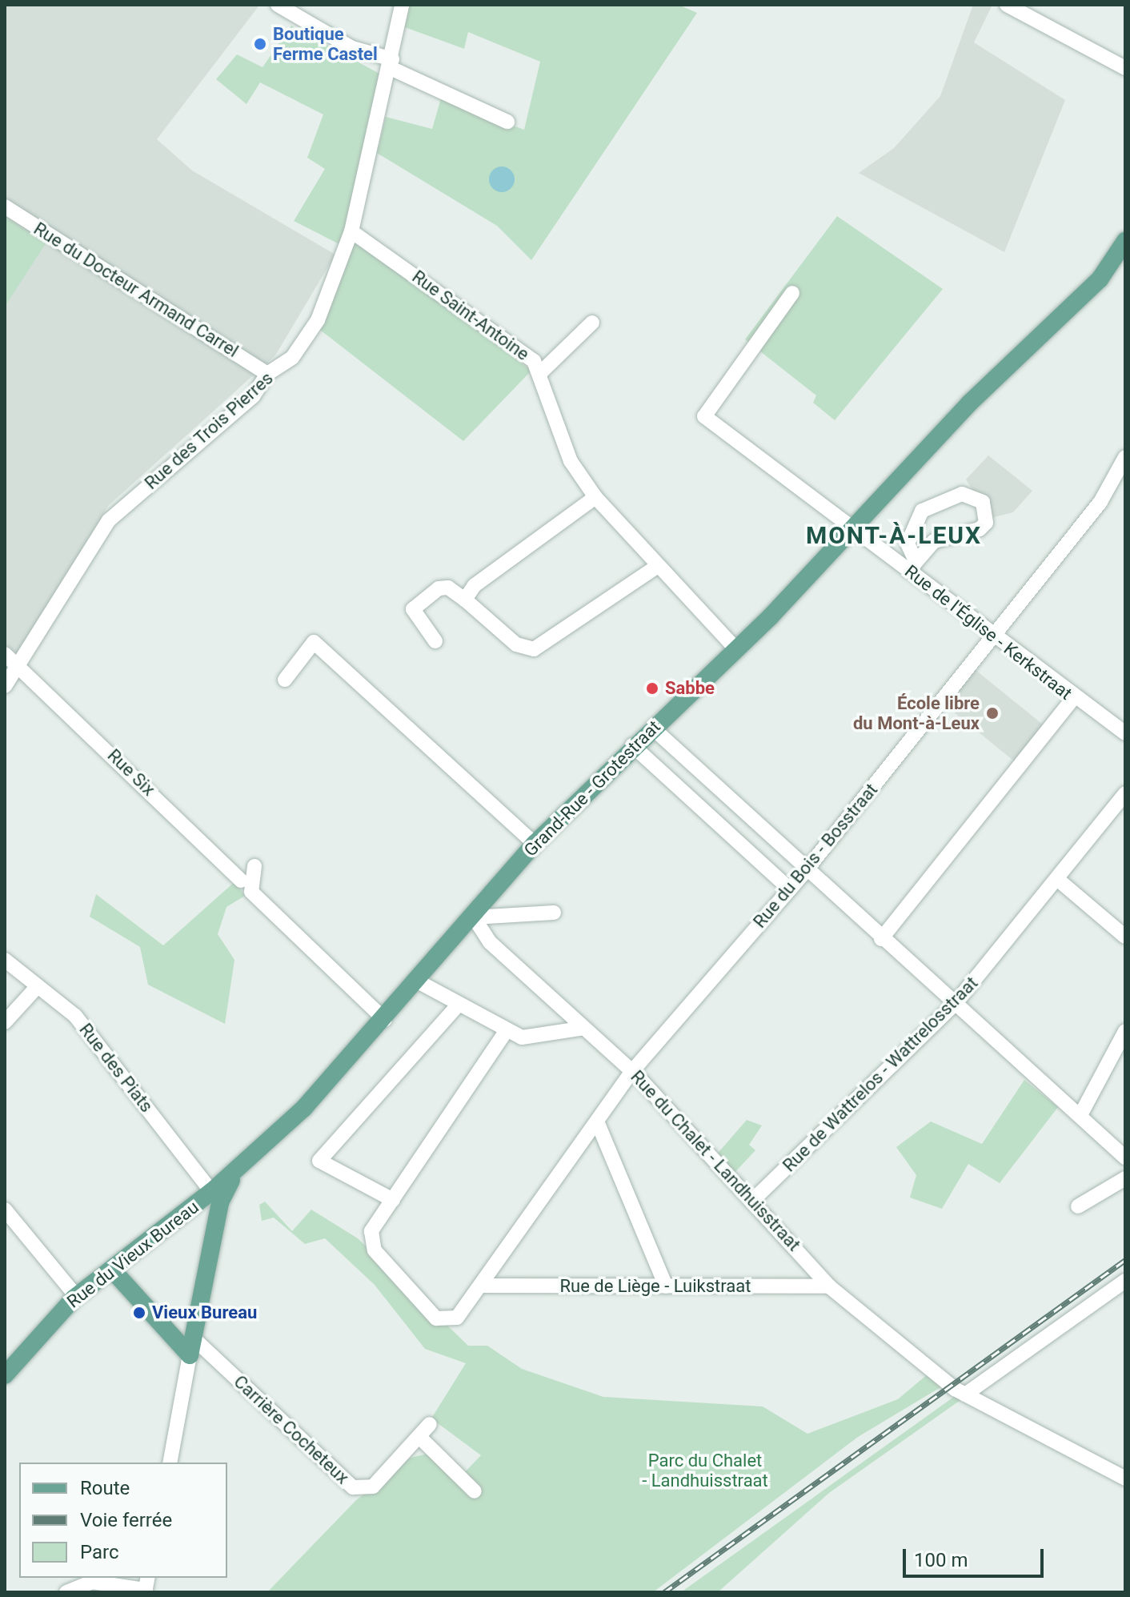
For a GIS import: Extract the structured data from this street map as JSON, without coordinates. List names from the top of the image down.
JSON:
{
  "streets": {
    "main road": ["Grand-Rue - Grotestraat", "Rue du Vieux Bureau"],
    "street": [
      "Rue du Docteur Armand Carrel",
      "Rue Saint-Antoine",
      "Rue des Trois Pierres",
      "Rue de l'Église - Kerkstraat",
      "Rue Six",
      "Rue du Bois - Bosstraat",
      "Rue des Piats",
      "Rue de Wattrelos - Wattrelosstraat",
      "Rue du Chalet - Landhuisstraat",
      "Rue de Liège - Luikstraat",
      "Carrière Cocheteux"
    ]
  },
  "crossings": [
    ["Rue du Docteur Armand Carrel", "Rue des Trois Pierres"],
    ["Rue Saint-Antoine", "Rue des Trois Pierres"],
    ["Rue Saint-Antoine", "Grand-Rue - Grotestraat"],
    ["Rue des Trois Pierres", "Rue Six"],
    ["Rue de l'Église - Kerkstraat", "Grand-Rue - Grotestraat"],
    ["Rue de l'Église - Kerkstraat", "Rue du Bois - Bosstraat"],
    ["Grand-Rue - Grotestraat", "Rue du Chalet - Landhuisstraat"],
    ["Grand-Rue - Grotestraat", "Rue du Vieux Bureau"],
    ["Rue du Bois - Bosstraat", "Rue du Chalet - Landhuisstraat"],
    ["Rue du Bois - Bosstraat", "Rue de Liège - Luikstraat"],
    ["Rue des Piats", "Rue du Vieux Bureau"],
    ["Rue de Wattrelos - Wattrelosstraat", "Rue du Chalet - Landhuisstraat"],
    ["Rue du Chalet - Landhuisstraat", "Rue de Liège - Luikstraat"]
  ],
  "districts": ["MONT-À-LEUX"],
  "parks": ["Parc du Chalet - Landhuisstraat"],
  "places": [
    "Boutique Ferme Castel",
    "Sabbe",
    "École libre du Mont-à-Leux",
    "Vieux Bureau"
  ],
  "legend": ["Route", "Voie ferrée", "Parc"],
  "scale_bar": "100 m"
}
